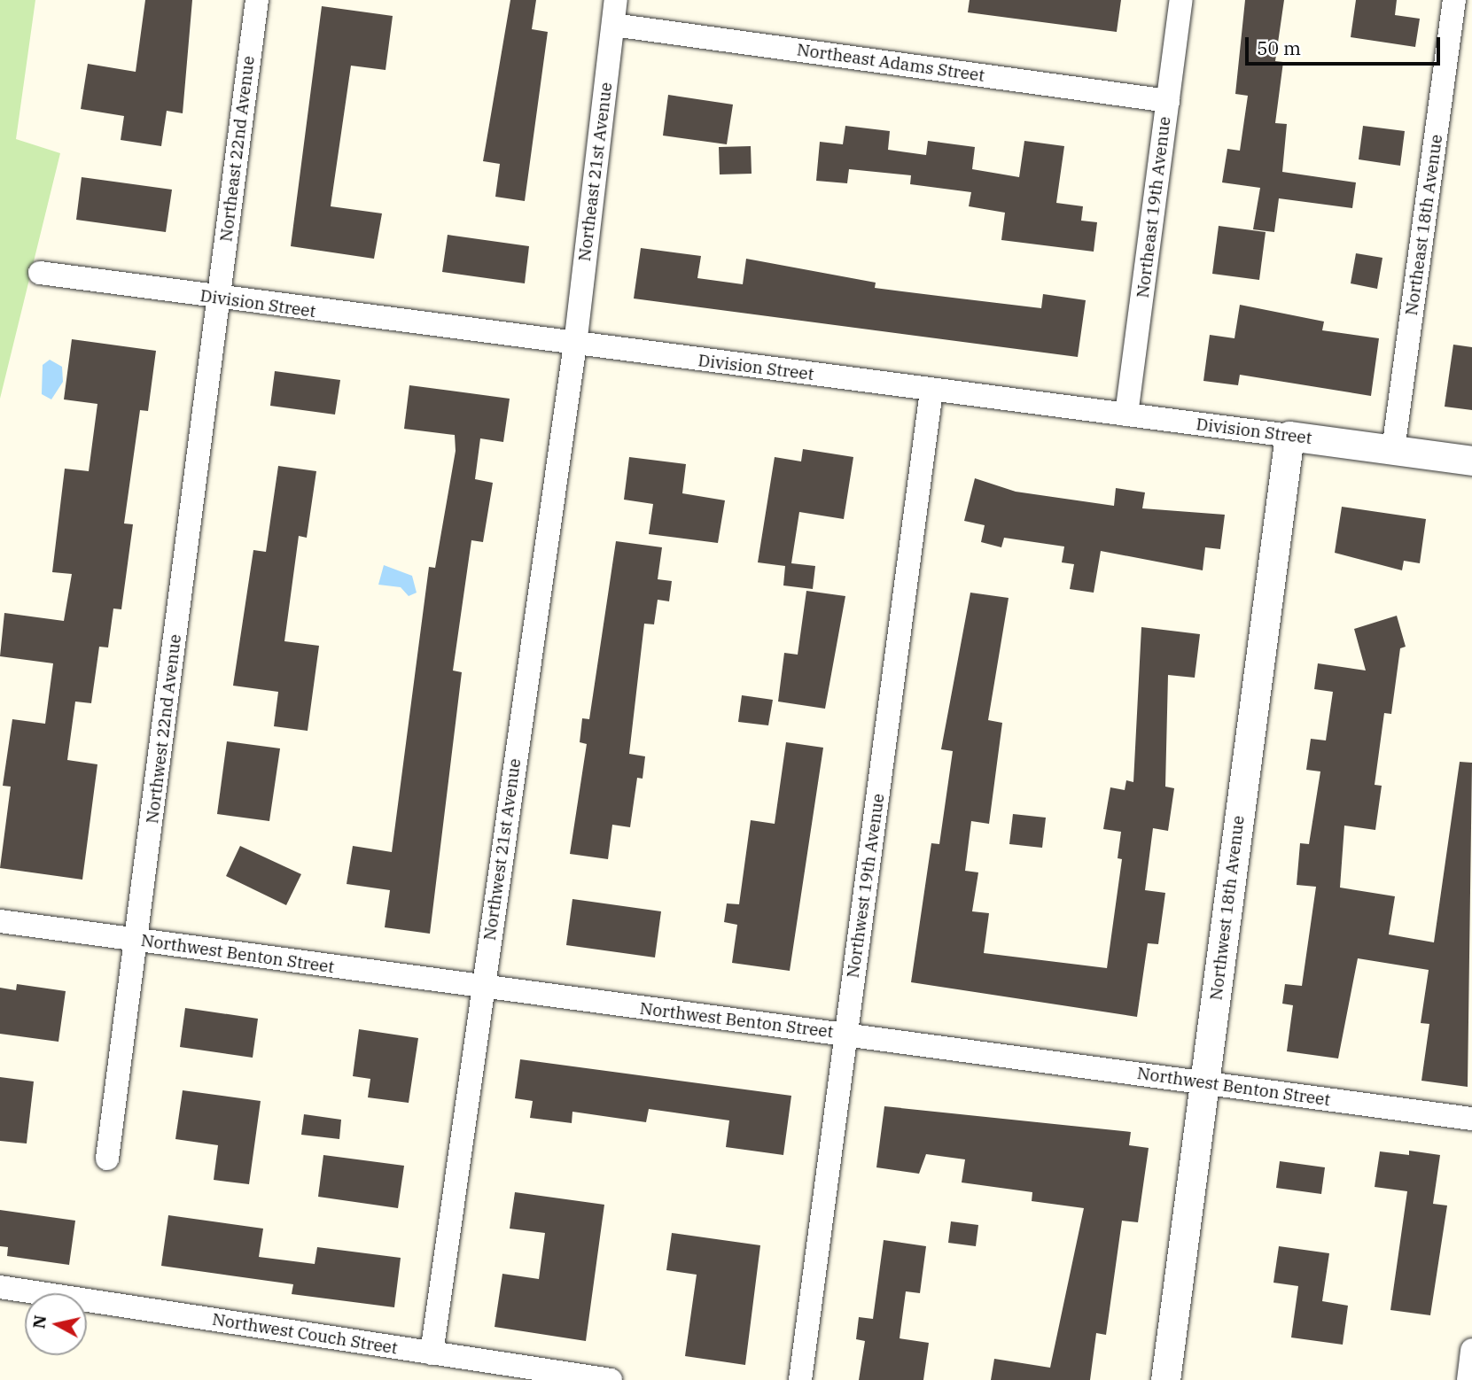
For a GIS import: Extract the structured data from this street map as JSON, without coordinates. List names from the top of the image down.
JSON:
{
  "streets": {
    "street": [
      "Northeast Adams Street",
      "Northeast 22nd Avenue",
      "Northeast 21st Avenue",
      "Northeast 19th Avenue",
      "Northeast 18th Avenue",
      "Division Street",
      "Northwest 22nd Avenue",
      "Northwest 21st Avenue",
      "Northwest 19th Avenue",
      "Northwest 18th Avenue",
      "Northwest Benton Street",
      "Northwest Couch Street"
    ]
  },
  "crossings": [
    ["Northeast Adams Street", "Northeast 21st Avenue"],
    ["Northeast Adams Street", "Northeast 19th Avenue"],
    ["Northeast 22nd Avenue", "Division Street"],
    ["Northeast 22nd Avenue", "Northwest 22nd Avenue"],
    ["Northeast 21st Avenue", "Division Street"],
    ["Northeast 21st Avenue", "Northwest 21st Avenue"],
    ["Northeast 19th Avenue", "Division Street"],
    ["Northeast 18th Avenue", "Division Street"],
    ["Division Street", "Northwest 22nd Avenue"],
    ["Division Street", "Northwest 21st Avenue"],
    ["Division Street", "Northwest 19th Avenue"],
    ["Division Street", "Northwest 18th Avenue"],
    ["Northwest 22nd Avenue", "Northwest Benton Street"],
    ["Northwest 21st Avenue", "Northwest Benton Street"],
    ["Northwest 21st Avenue", "Northwest Couch Street"],
    ["Northwest 19th Avenue", "Northwest Benton Street"],
    ["Northwest 18th Avenue", "Northwest Benton Street"]
  ],
  "scale_bar": "50 m",
  "north": "left"
}
